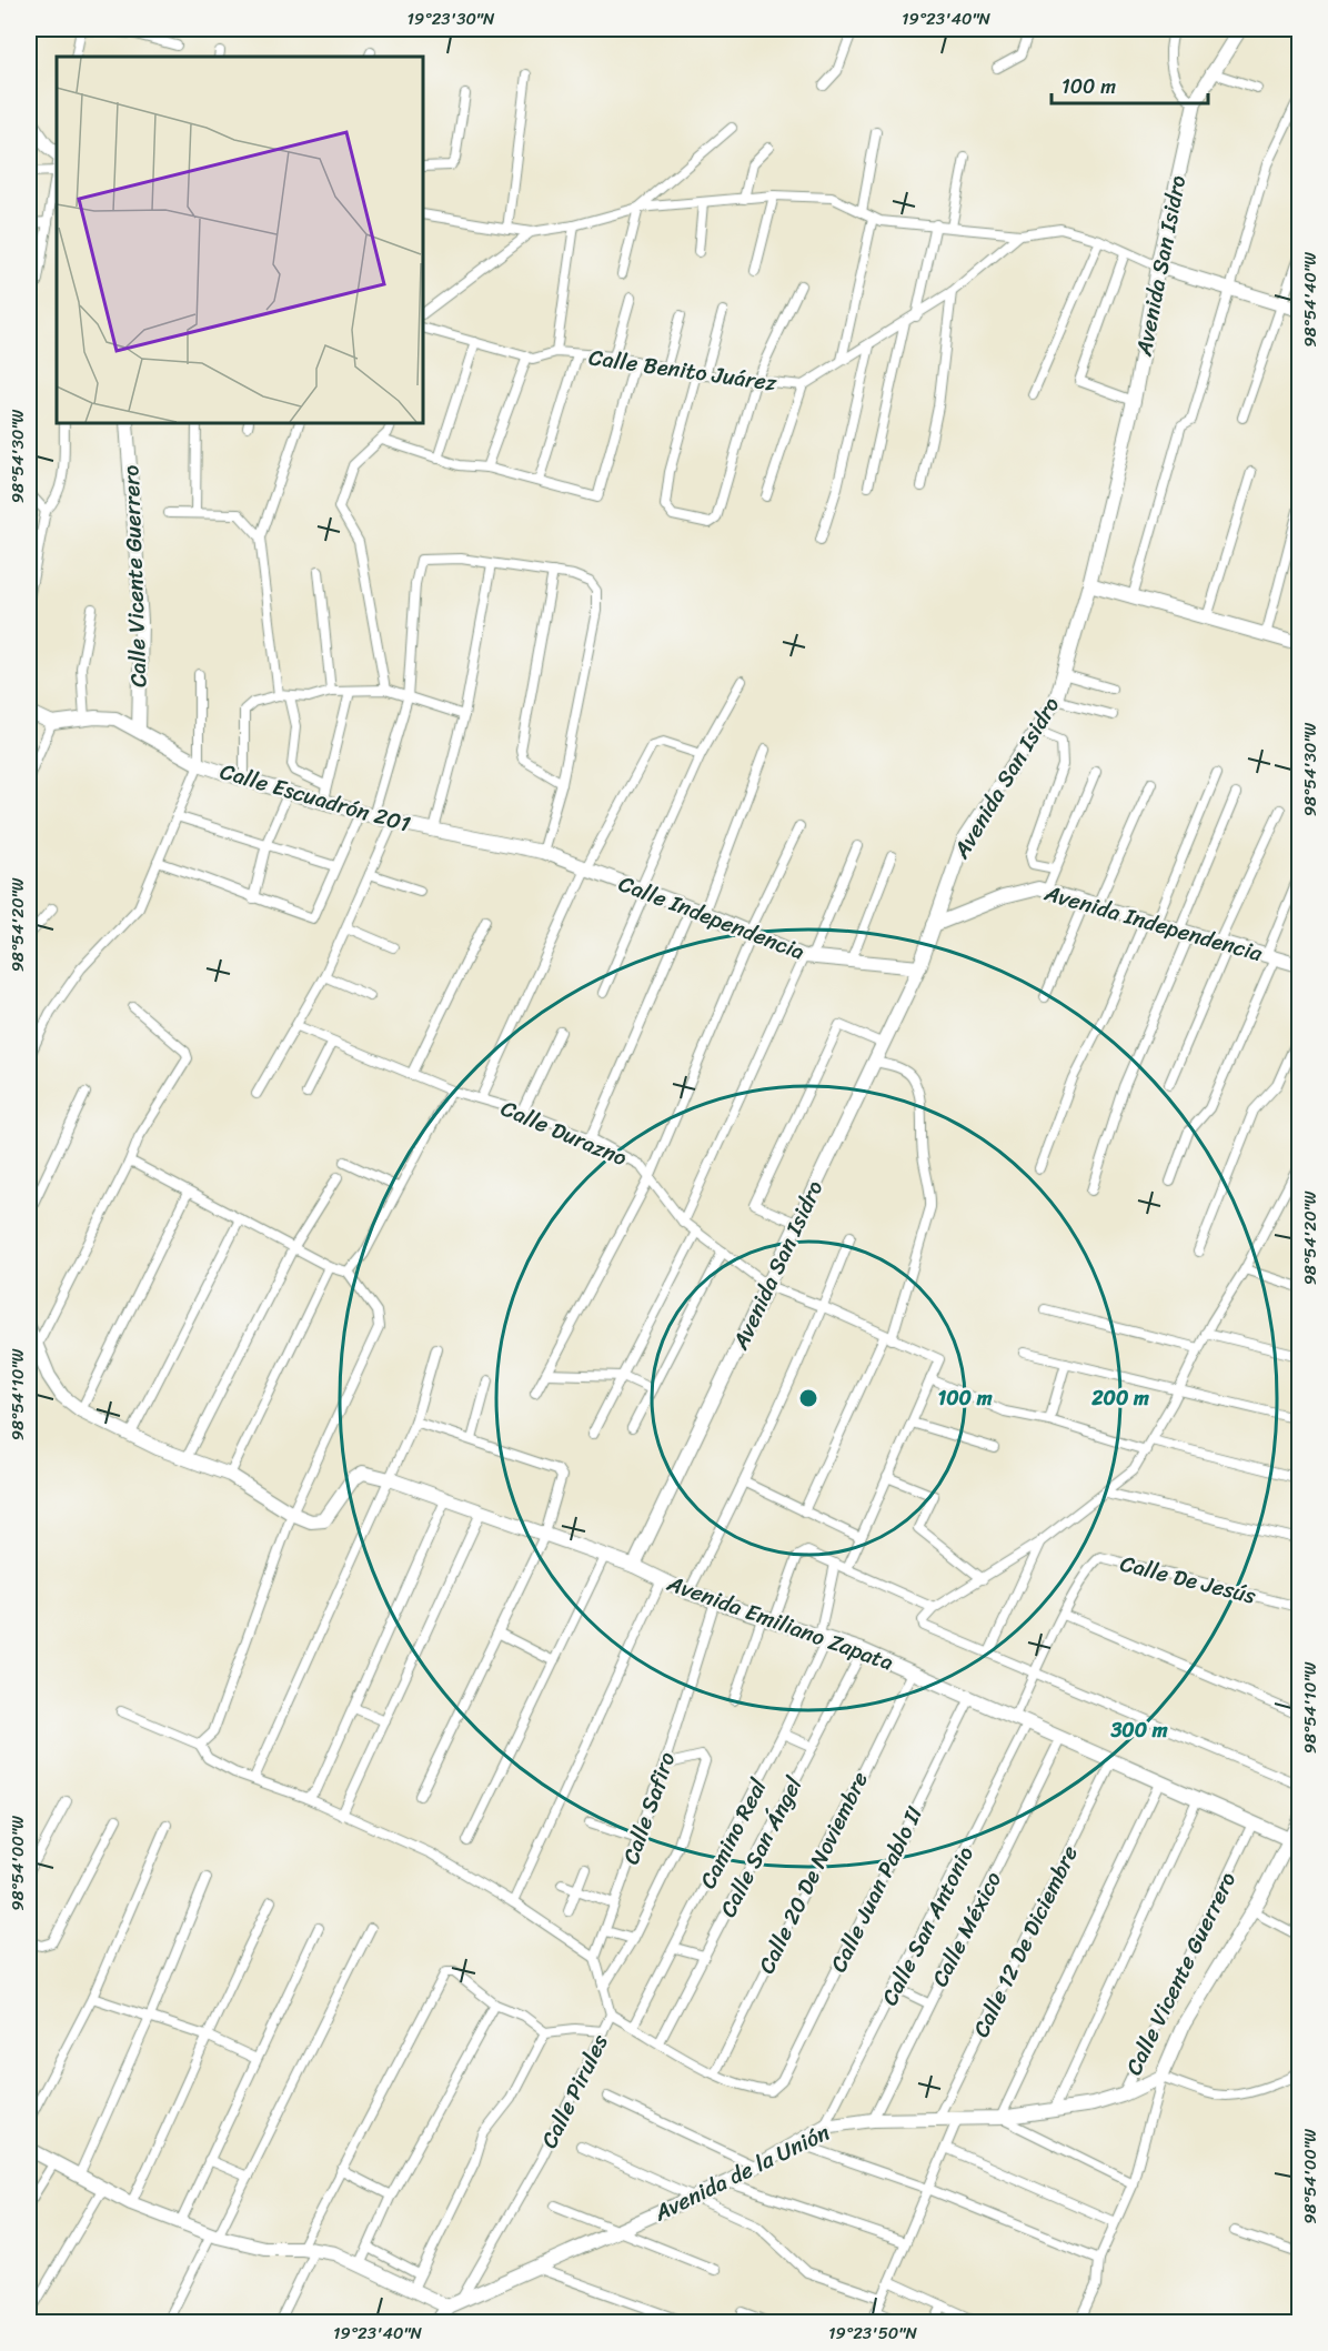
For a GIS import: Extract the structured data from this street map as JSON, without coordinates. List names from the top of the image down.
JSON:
{
  "streets": {
    "main road": [
      "Avenida San Isidro",
      "Calle Vicente Guerrero",
      "Calle Escuadrón 201",
      "Calle Independencia",
      "Avenida Independencia",
      "Avenida Emiliano Zapata",
      "Avenida de la Unión"
    ],
    "street": [
      "Calle Benito Juárez",
      "Calle Durazno",
      "Calle De Jesús",
      "Calle Safiro",
      "Camino Real",
      "Calle San Ángel",
      "Calle 20 De Noviembre",
      "Calle Juan Pablo II",
      "Calle San Antonio",
      "Calle México",
      "Calle 12 De Diciembre",
      "Calle Pirules"
    ]
  },
  "crossings": [
    ["Avenida San Isidro", "Calle Independencia"],
    ["Avenida San Isidro", "Avenida Independencia"],
    ["Avenida San Isidro", "Calle Durazno"],
    ["Avenida San Isidro", "Avenida Emiliano Zapata"],
    ["Calle Vicente Guerrero", "Calle Escuadrón 201"],
    ["Calle Vicente Guerrero", "Avenida Emiliano Zapata"],
    ["Calle Vicente Guerrero", "Avenida de la Unión"],
    ["Calle Escuadrón 201", "Calle Independencia"],
    ["Calle De Jesús", "Avenida Emiliano Zapata"],
    ["Avenida Emiliano Zapata", "Calle Safiro"],
    ["Avenida Emiliano Zapata", "Camino Real"],
    ["Avenida Emiliano Zapata", "Calle San Ángel"],
    ["Avenida Emiliano Zapata", "Calle 20 De Noviembre"],
    ["Avenida Emiliano Zapata", "Calle Juan Pablo II"],
    ["Avenida Emiliano Zapata", "Calle San Antonio"],
    ["Avenida Emiliano Zapata", "Calle México"],
    ["Avenida Emiliano Zapata", "Calle 12 De Diciembre"],
    ["Camino Real", "Calle Pirules"],
    ["Calle San Ángel", "Calle Pirules"],
    ["Calle 20 De Noviembre", "Calle Pirules"],
    ["Calle Juan Pablo II", "Calle Pirules"],
    ["Calle San Antonio", "Avenida de la Unión"],
    ["Calle México", "Avenida de la Unión"],
    ["Calle 12 De Diciembre", "Avenida de la Unión"],
    ["Calle Pirules", "Avenida de la Unión"]
  ],
  "scale_bar": "100 m",
  "coordinates": [
    "19°23'30\"N",
    "19°23'40\"N",
    "98°54'40\"W",
    "98°54'30\"W",
    "98°54'20\"W",
    "98°54'10\"W",
    "98°54'00\"W",
    "19°23'50\"N"
  ],
  "rings": ["100 m", "200 m", "300 m"]
}
